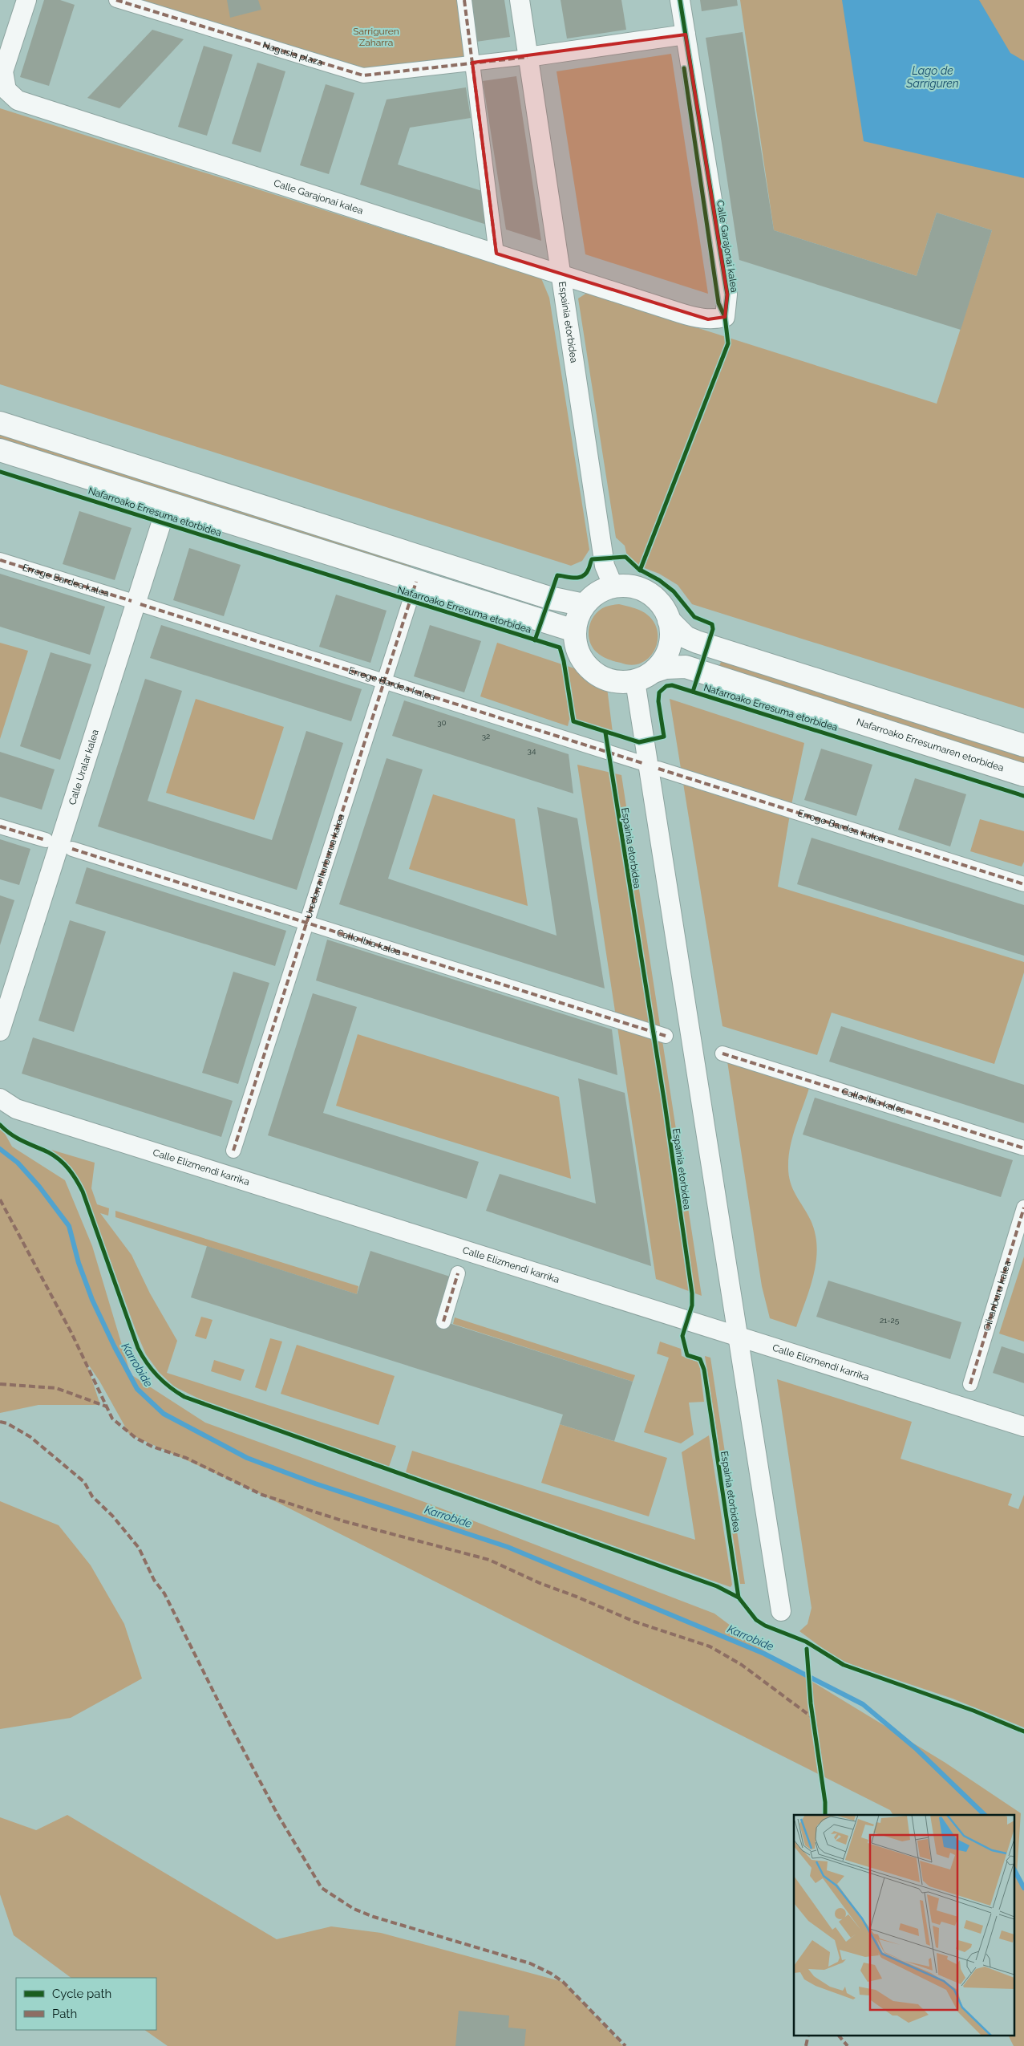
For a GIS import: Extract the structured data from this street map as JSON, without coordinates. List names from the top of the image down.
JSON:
{
  "streets": {
    "street": [
      "Nagusia plaza",
      "Calle Garajonai kalea",
      "Espainia etorbidea",
      "Nafarroako Erresuma etorbidea",
      "Errege Bardea kalea",
      "Nafarroako Erresumaren etorbidea",
      "Calle Uralar kalea",
      "Urederra Iturburua kalea",
      "Calle Ibia kalea",
      "Calle Elizmendi karrika",
      "Oihanburu kalea"
    ]
  },
  "crossings": [
    ["Nagusia plaza", "Espainia etorbidea"],
    ["Calle Garajonai kalea", "Espainia etorbidea"],
    ["Espainia etorbidea", "Nafarroako Erresuma etorbidea"],
    ["Espainia etorbidea", "Nafarroako Erresumaren etorbidea"],
    ["Nafarroako Erresuma etorbidea", "Nafarroako Erresumaren etorbidea"],
    ["Nafarroako Erresuma etorbidea", "Calle Uralar kalea"],
    ["Nafarroako Erresuma etorbidea", "Urederra Iturburua kalea"],
    ["Errege Bardea kalea", "Urederra Iturburua kalea"],
    ["Urederra Iturburua kalea", "Calle Ibia kalea"]
  ],
  "water": ["Lago de Sarriguren", "Karrobide"],
  "parks": ["Sarriguren Zaharra"],
  "house_numbers": [
    "30",
    "32",
    "34",
    "21-25"
  ],
  "legend": ["Cycle path", "Path"]
}
